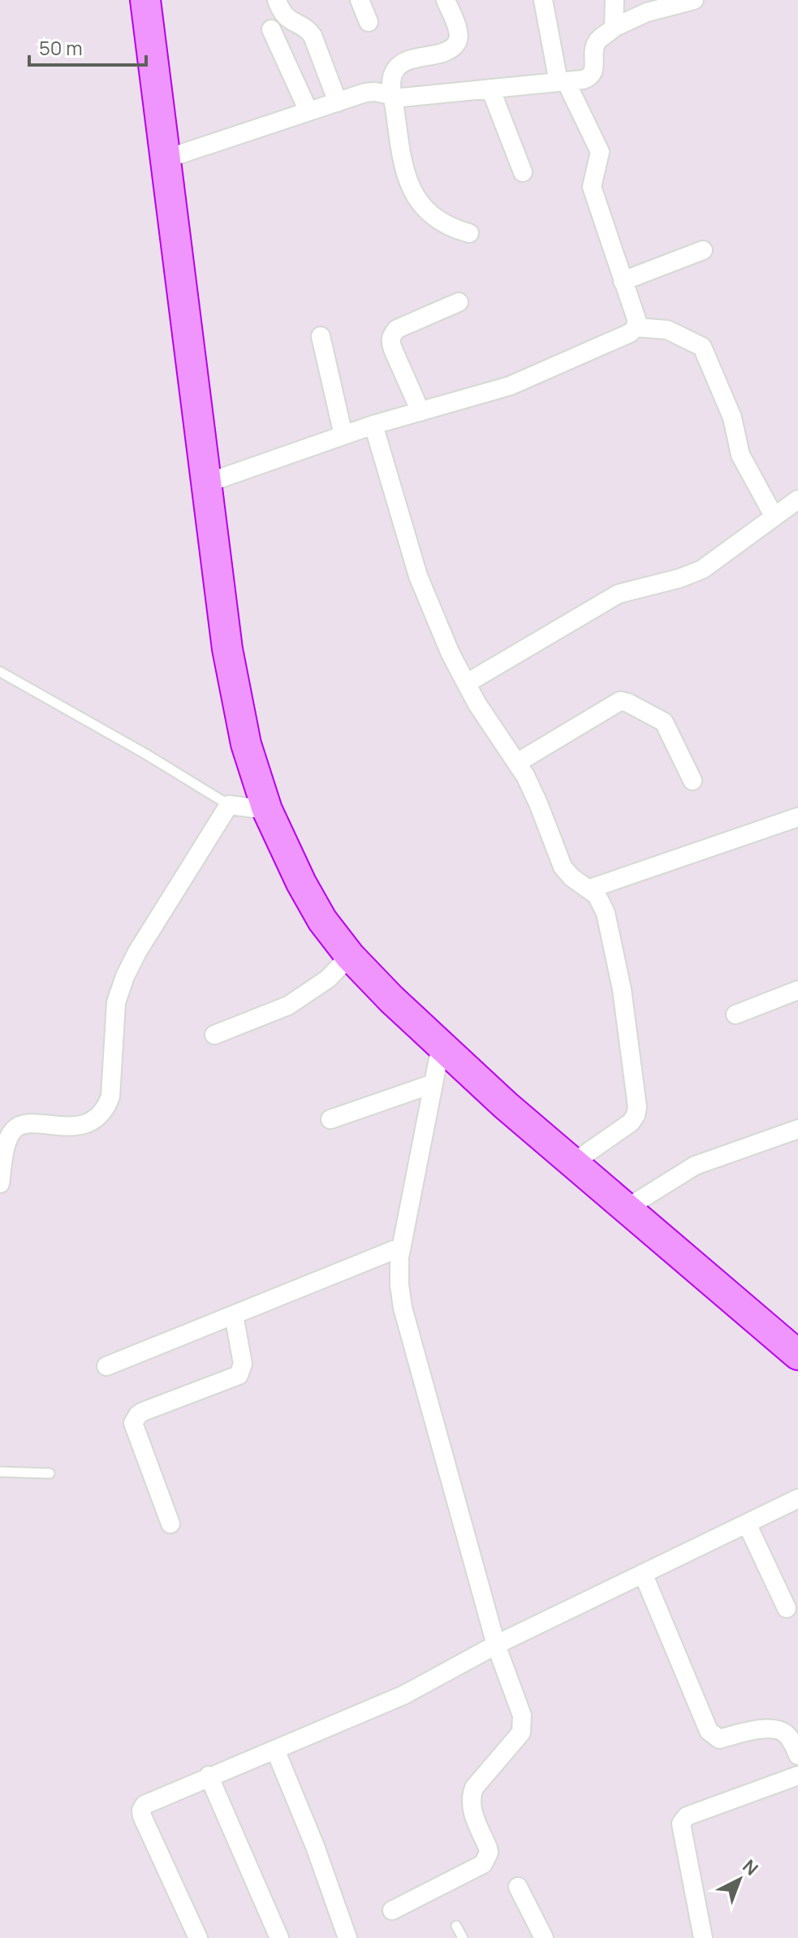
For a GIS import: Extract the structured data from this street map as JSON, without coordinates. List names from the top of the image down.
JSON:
{
  "scale_bar": "50 m",
  "north": "top right"
}
